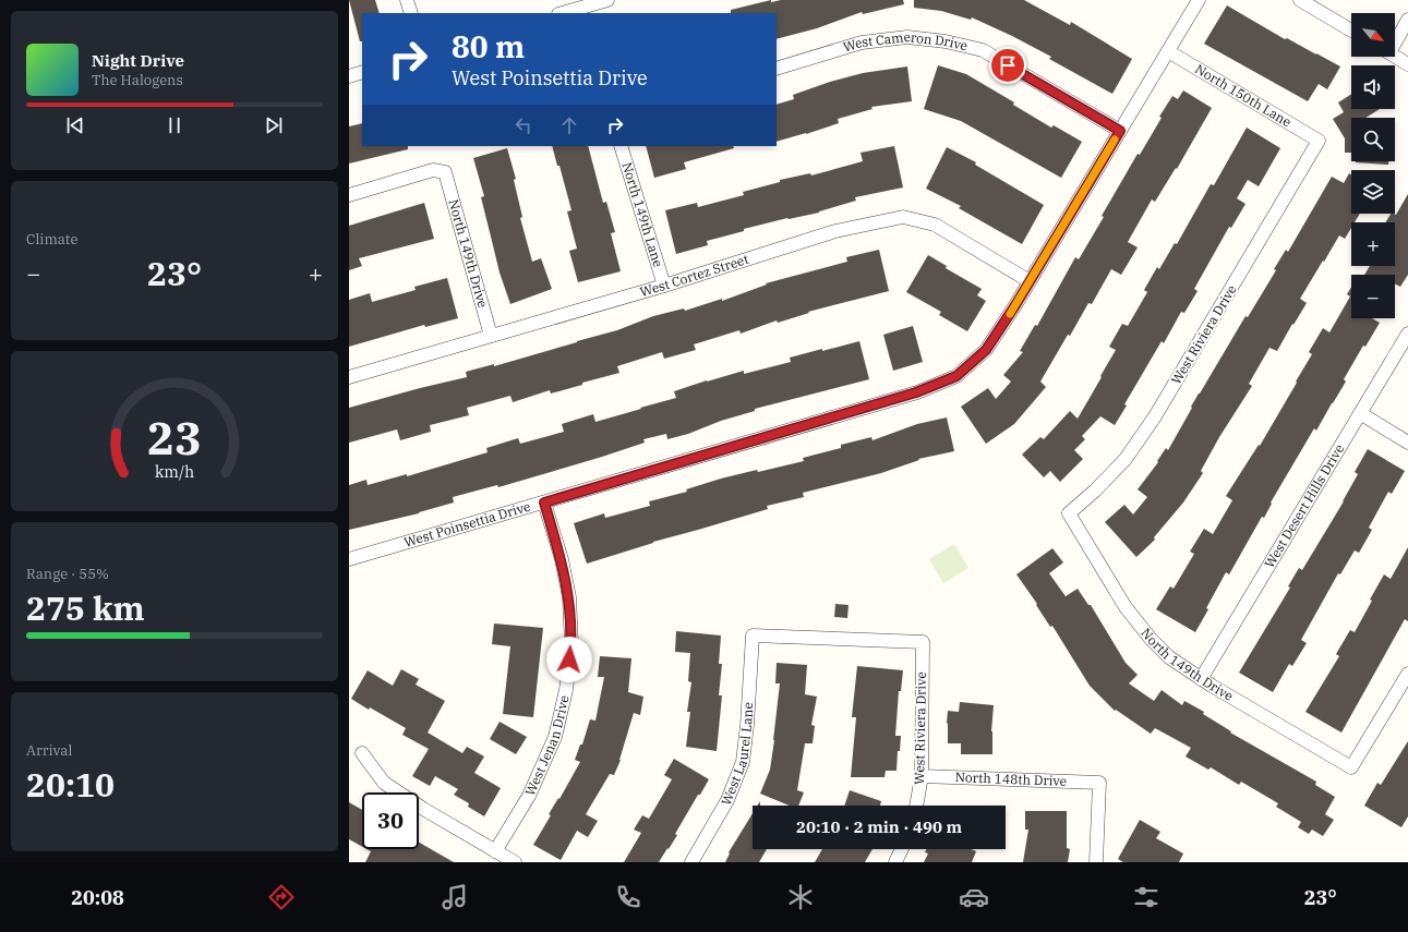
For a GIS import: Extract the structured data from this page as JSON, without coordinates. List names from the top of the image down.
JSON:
{
  "streets": {
    "street": [
      "West Cameron Drive",
      "North 150th Lane",
      "North 149th Lane",
      "North 149th Drive",
      "West Cortez Street",
      "West Riviera Drive",
      "West Desert Hills Drive",
      "West Poinsettia Drive",
      "West Jenan Drive",
      "West Laurel Lane",
      "North 148th Drive"
    ]
  },
  "crossings": [
    ["West Cameron Drive", "West Poinsettia Drive"],
    ["North 150th Lane", "West Riviera Drive"],
    ["North 150th Lane", "West Poinsettia Drive"],
    ["North 149th Lane", "West Cortez Street"],
    ["North 149th Drive", "West Cortez Street"],
    ["North 149th Drive", "West Riviera Drive"],
    ["North 149th Drive", "West Desert Hills Drive"],
    ["West Cortez Street", "West Poinsettia Drive"],
    ["West Riviera Drive", "West Laurel Lane"],
    ["West Riviera Drive", "North 148th Drive"],
    ["West Poinsettia Drive", "West Jenan Drive"]
  ],
  "north": "bottom right",
  "page": {
    "map_buttons": ["+", "−"],
    "turn": ["80 m", "West Poinsettia Drive"],
    "song": ["Night Drive", "The Halogens"],
    "tile": [
      "Climate",
      ["Range · 55%", "275 km"],
      ["Arrival", "20:10"]
    ],
    "heat": ["−", "23°", "+"],
    "limit": "30",
    "trip": "20:10 · 2 min · 490 m",
    "tabs": ["20:08", "23°"],
    "gauge": ["23", "km/h"]
  }
}
